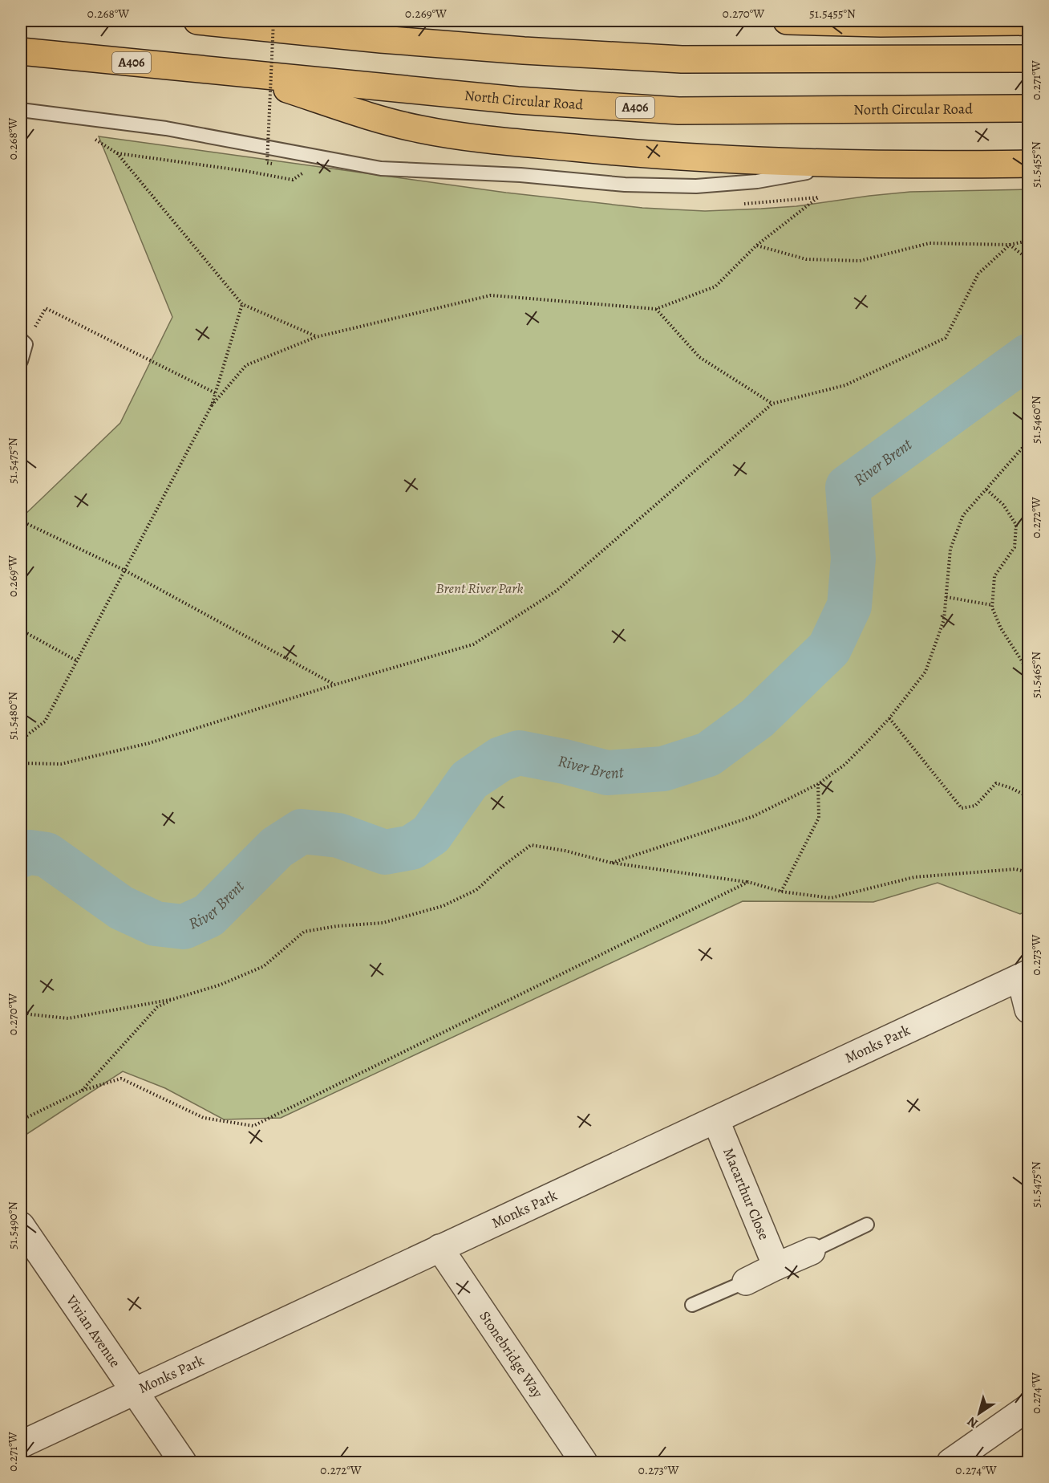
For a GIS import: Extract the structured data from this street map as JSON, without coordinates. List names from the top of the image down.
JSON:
{
  "streets": {
    "highway": ["A406", "North Circular Road"],
    "street": [
      "Monks Park",
      "Macarthur Close",
      "Vivian Avenue",
      "Stonebridge Way"
    ]
  },
  "crossings": [
    ["Monks Park", "Macarthur Close"],
    ["Monks Park", "Vivian Avenue"],
    ["Monks Park", "Stonebridge Way"]
  ],
  "water": ["River Brent"],
  "parks": ["Brent River Park"],
  "north": "bottom left",
  "coordinates": [
    "0.268°W",
    "0.269°W",
    "0.270°W",
    "51.5455°N",
    "0.271°W",
    "51.5460°N",
    "51.5475°N",
    "0.272°W",
    "51.5465°N",
    "51.5480°N",
    "0.273°W",
    "51.5490°N",
    "0.274°W"
  ]
}
